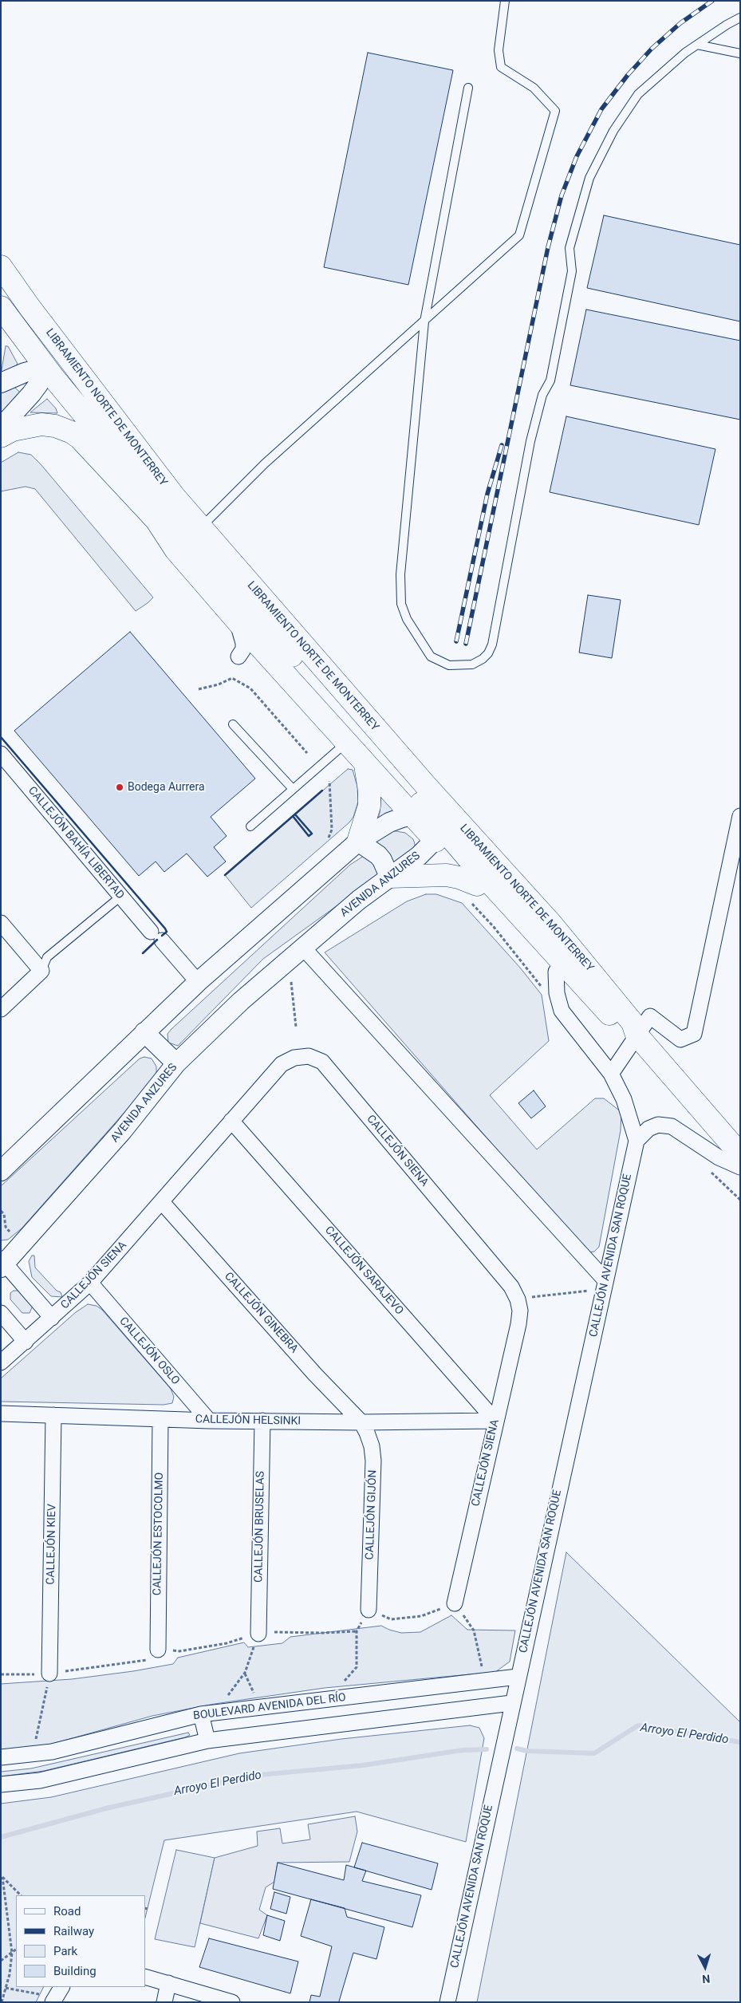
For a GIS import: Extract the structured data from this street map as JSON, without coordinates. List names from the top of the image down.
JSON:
{
  "streets": {
    "main road": ["LIBRAMIENTO NORTE DE MONTERREY"],
    "street": [
      "CALLEJÓN BAHÍA LIBERTAD",
      "AVENIDA ANZURES",
      "CALLEJÓN SIENA",
      "CALLEJÓN AVENIDA SAN ROQUE",
      "CALLEJÓN SARAJEVO",
      "CALLEJÓN GINEBRA",
      "CALLEJÓN OSLO",
      "CALLEJÓN HELSINKI",
      "CALLEJÓN GIJÓN",
      "CALLEJÓN BRUSELAS",
      "CALLEJÓN ESTOCOLMO",
      "CALLEJÓN KIEV",
      "BOULEVARD AVENIDA DEL RÍO"
    ]
  },
  "crossings": [
    ["AVENIDA ANZURES", "CALLEJÓN SIENA"],
    ["CALLEJÓN SIENA", "CALLEJÓN SARAJEVO"],
    ["CALLEJÓN SIENA", "CALLEJÓN GINEBRA"],
    ["CALLEJÓN SIENA", "CALLEJÓN OSLO"],
    ["CALLEJÓN SIENA", "CALLEJÓN HELSINKI"],
    ["CALLEJÓN AVENIDA SAN ROQUE", "BOULEVARD AVENIDA DEL RÍO"],
    ["CALLEJÓN SARAJEVO", "CALLEJÓN HELSINKI"],
    ["CALLEJÓN GINEBRA", "CALLEJÓN HELSINKI"],
    ["CALLEJÓN GINEBRA", "CALLEJÓN GIJÓN"],
    ["CALLEJÓN OSLO", "CALLEJÓN HELSINKI"],
    ["CALLEJÓN HELSINKI", "CALLEJÓN GIJÓN"],
    ["CALLEJÓN HELSINKI", "CALLEJÓN BRUSELAS"],
    ["CALLEJÓN HELSINKI", "CALLEJÓN ESTOCOLMO"],
    ["CALLEJÓN HELSINKI", "CALLEJÓN KIEV"]
  ],
  "water": ["Arroyo El Perdido"],
  "places": ["Bodega Aurrera"],
  "legend": [
    "Road",
    "Railway",
    "Park",
    "Building"
  ],
  "north": "bottom"
}
